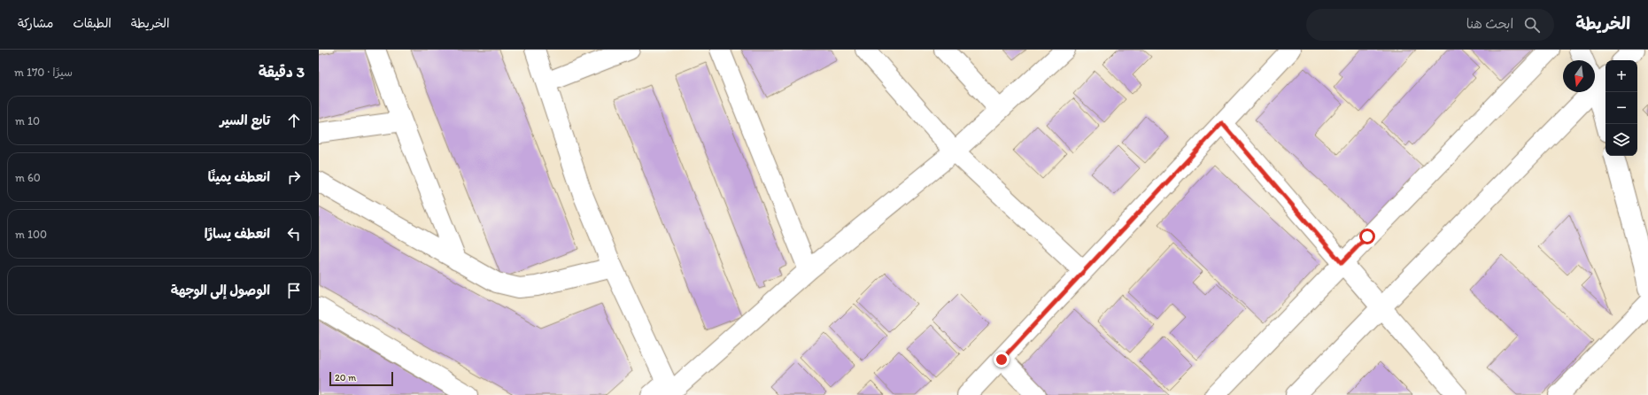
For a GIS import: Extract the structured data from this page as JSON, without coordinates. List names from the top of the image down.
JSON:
{
  "scale_bar": "20 m",
  "north": "bottom",
  "page": {
    "header": "الخريطة",
    "search": "ابحث هنا",
    "nav": ["الخريطة", "الطبقات", "مشاركة"],
    "heading": ["3 دقيقة", "سيرًا · 170 m"],
    "map_buttons": ["+", "−"],
    "list": [
      ["تابع السير", "10 m"],
      ["انعطف يمينًا", "60 m"],
      ["انعطف يسارًا", "100 m"],
      "الوصول إلى الوجهة"
    ],
    "scale": "20 m"
  }
}
